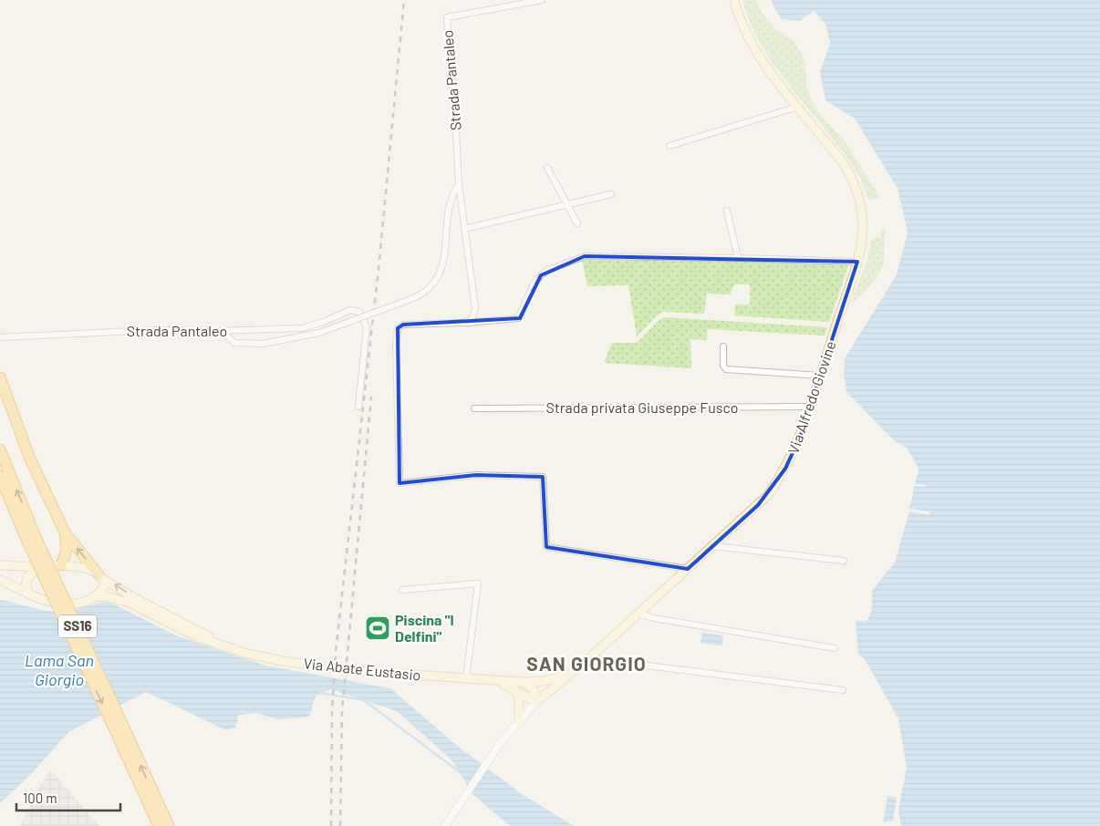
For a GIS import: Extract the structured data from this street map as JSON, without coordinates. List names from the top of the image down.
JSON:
{
  "streets": {
    "highway": ["SS16"],
    "main road": ["Via Alfredo Giovine", "Via Abate Eustasio"],
    "street": ["Strada Pantaleo", "Strada privata Giuseppe Fusco"]
  },
  "crossings": [
    ["Via Alfredo Giovine", "Strada privata Giuseppe Fusco"],
    ["Via Alfredo Giovine", "Via Abate Eustasio"]
  ],
  "districts": ["SAN GIORGIO"],
  "water": ["Lama San Giorgio"],
  "places": {
    "sports": ["Piscina \"I Delfini\""]
  },
  "scale_bar": "100 m"
}
